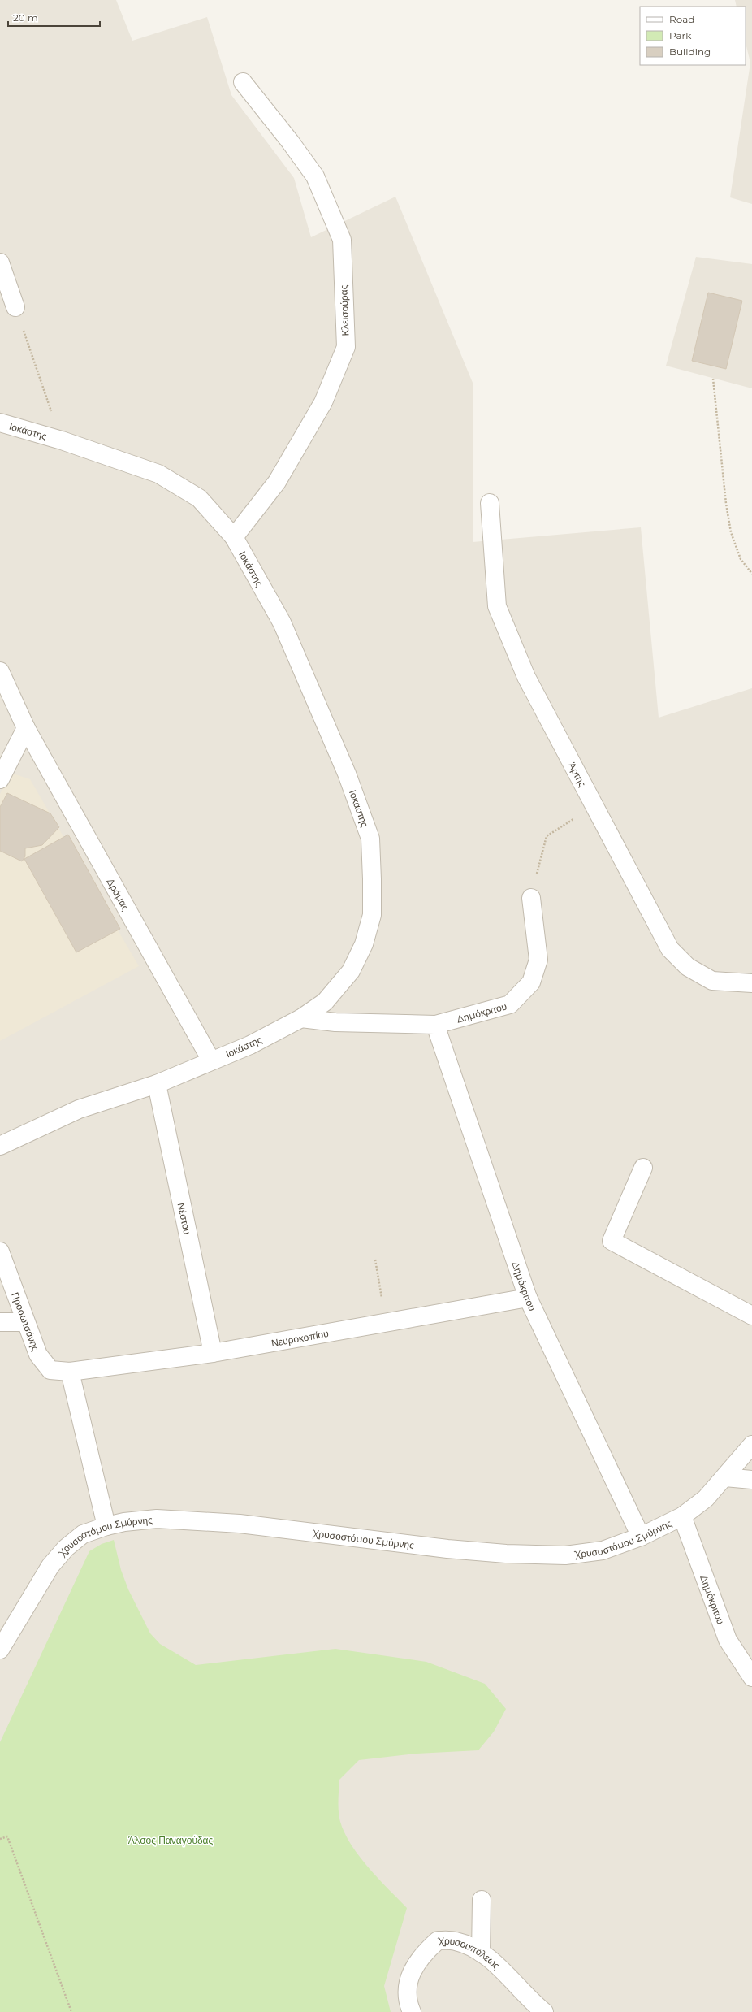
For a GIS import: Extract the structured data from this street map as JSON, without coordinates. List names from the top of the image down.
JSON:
{
  "streets": {
    "street": [
      "Κλεισούρας",
      "Ιοκάστης",
      "Άρτης",
      "Δράμας",
      "Δημόκριτου",
      "Νέστου",
      "Προσωτσάνης",
      "Νευροκοπίου",
      "Χρυσοστόμου Σμύρνης",
      "Χρυσουπόλεως"
    ]
  },
  "crossings": [
    ["Κλεισούρας", "Ιοκάστης"],
    ["Ιοκάστης", "Δράμας"],
    ["Ιοκάστης", "Δημόκριτου"],
    ["Ιοκάστης", "Νέστου"],
    ["Δημόκριτου", "Νευροκοπίου"],
    ["Δημόκριτου", "Χρυσοστόμου Σμύρνης"],
    ["Νέστου", "Νευροκοπίου"],
    ["Προσωτσάνης", "Νευροκοπίου"]
  ],
  "parks": ["Άλσος Παναγούδας"],
  "legend": ["Road", "Park", "Building"],
  "scale_bar": "20 m"
}
